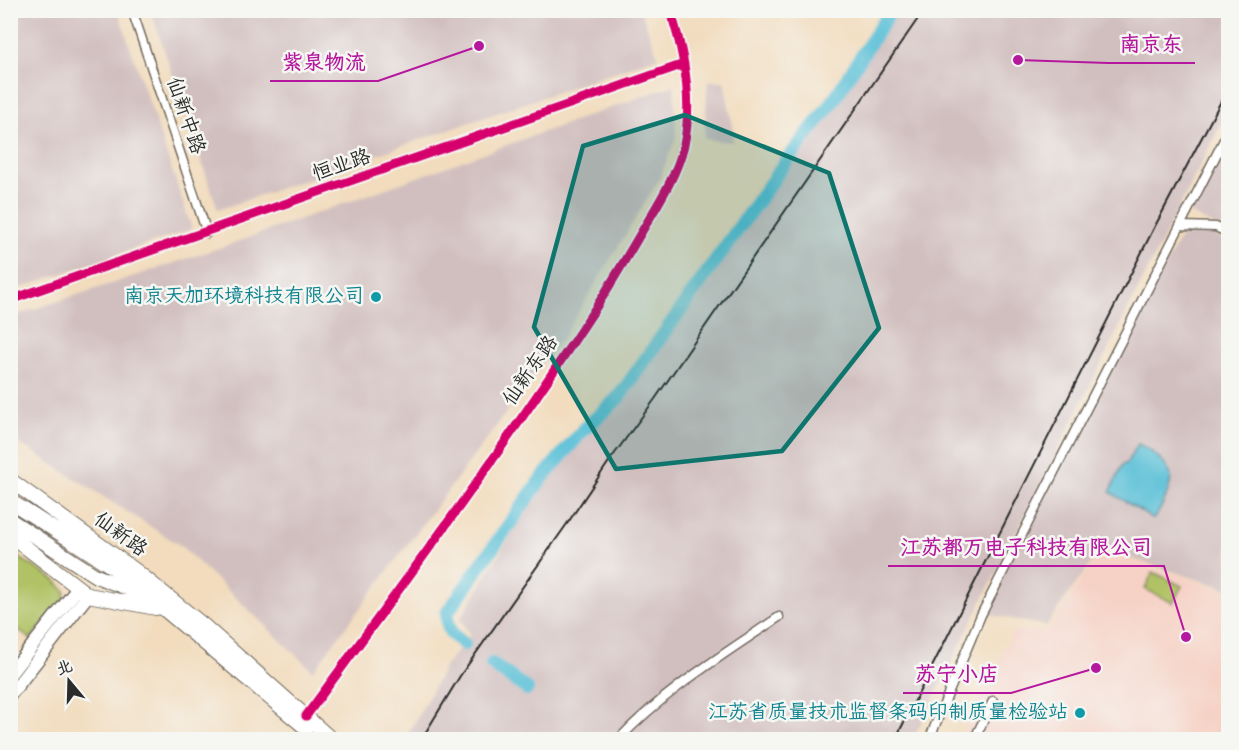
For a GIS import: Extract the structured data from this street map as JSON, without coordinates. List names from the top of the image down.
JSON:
{
  "streets": {
    "main road": ["仙新路"],
    "street": ["仙新中路", "恒业路", "仙新东路"]
  },
  "crossings": [
    ["仙新中路", "恒业路"],
    ["恒业路", "仙新东路"],
    ["仙新东路", "仙新路"]
  ],
  "places": [
    "紫泉物流",
    "南京东",
    "南京天加环境科技有限公司",
    "江苏都万电子科技有限公司",
    "苏宁小店",
    "江苏省质量技术监督条码印制质量检验站"
  ],
  "north": "top"
}
